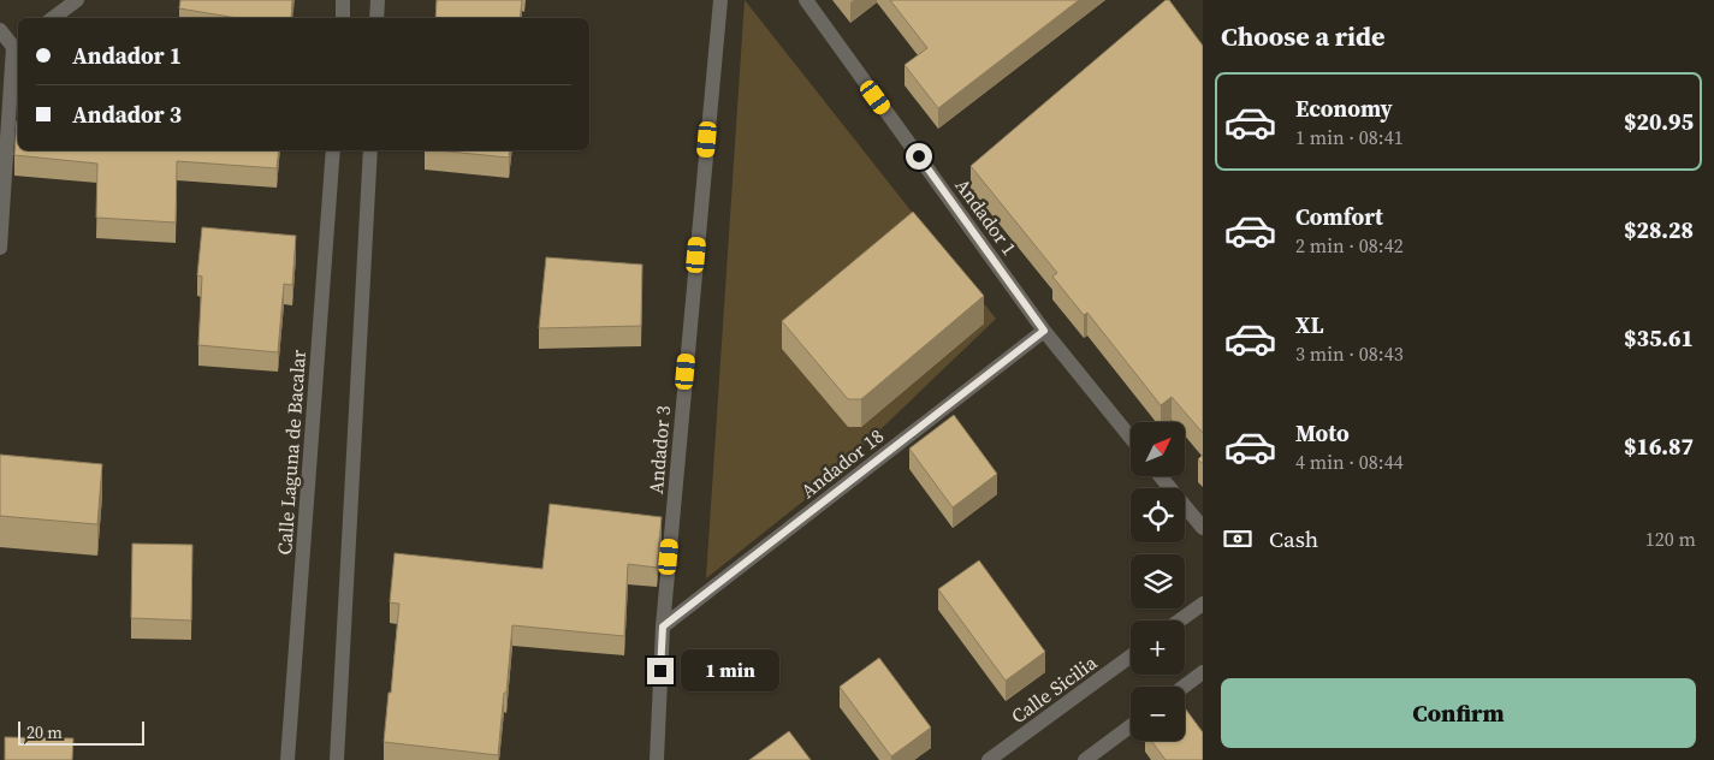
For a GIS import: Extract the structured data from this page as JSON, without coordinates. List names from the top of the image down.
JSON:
{
  "streets": {
    "street": [
      "Andador 1",
      "Andador 3",
      "Calle Laguna de Bacalar",
      "Andador 18",
      "Calle Sicilia"
    ]
  },
  "crossings": [
    ["Andador 1", "Andador 18"],
    ["Andador 3", "Andador 18"]
  ],
  "scale_bar": "20 m",
  "north": "top right",
  "page": {
    "heading": "Choose a ride",
    "banner": ["Andador 1", "Andador 3"],
    "list": [
      {
        "name": "Economy",
        "note": "1 min · 08:41",
        "value": "$20.95"
      },
      {
        "name": "Comfort",
        "note": "2 min · 08:42",
        "value": "$28.28"
      },
      {
        "name": "XL",
        "note": "3 min · 08:43",
        "value": "$35.61"
      },
      {
        "name": "Moto",
        "note": "4 min · 08:44",
        "value": "$16.87"
      }
    ],
    "map_buttons": ["+", "−"],
    "pay": ["Cash", "120 m"],
    "bubble": "1 min",
    "buttons": "Confirm",
    "scale": "20 m"
  }
}
